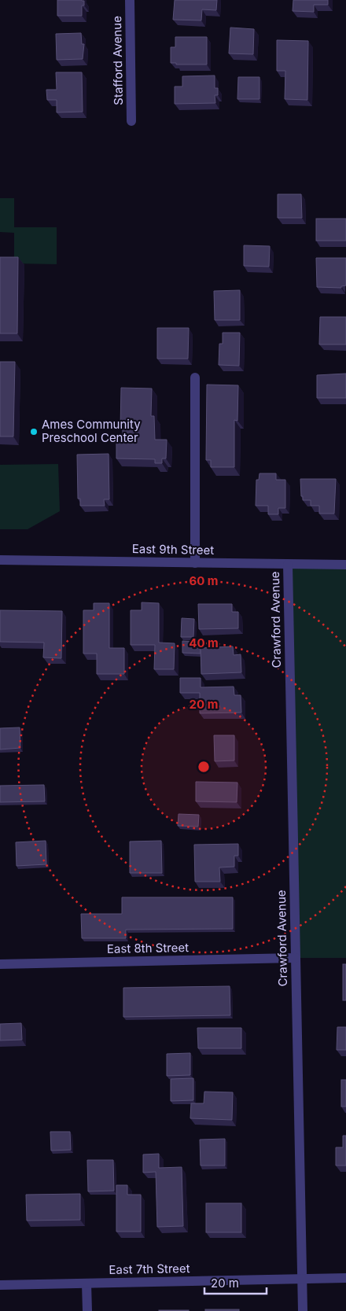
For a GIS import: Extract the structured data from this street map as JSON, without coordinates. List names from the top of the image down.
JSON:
{
  "streets": {
    "street": [
      "Stafford Avenue",
      "East 9th Street",
      "Crawford Avenue",
      "East 8th Street",
      "East 7th Street"
    ]
  },
  "crossings": [
    ["East 9th Street", "Crawford Avenue"],
    ["Crawford Avenue", "East 8th Street"],
    ["Crawford Avenue", "East 7th Street"]
  ],
  "places": ["Ames Community Preschool Center"],
  "scale_bar": "20 m",
  "rings": ["60 m", "40 m", "20 m"]
}
